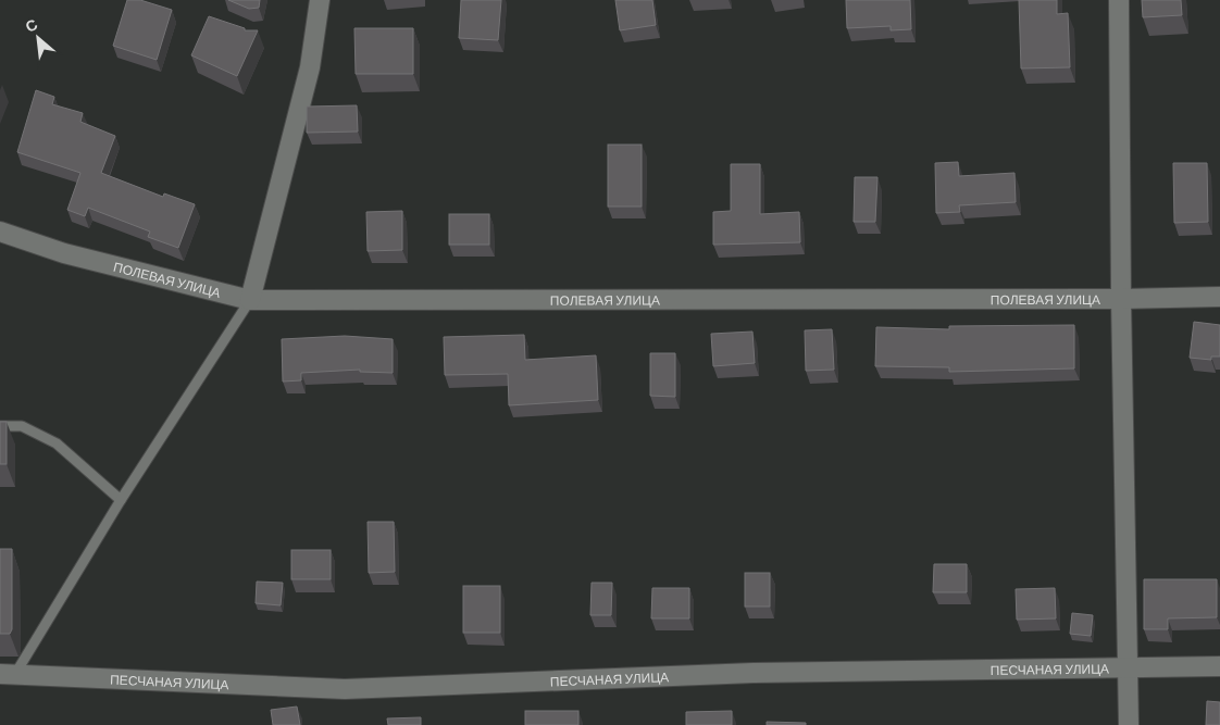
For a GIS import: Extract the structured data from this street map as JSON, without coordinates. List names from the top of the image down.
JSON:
{
  "streets": {
    "street": ["ПОЛЕВАЯ УЛИЦА", "ПЕСЧАНАЯ УЛИЦА"]
  },
  "north": "top left"
}
